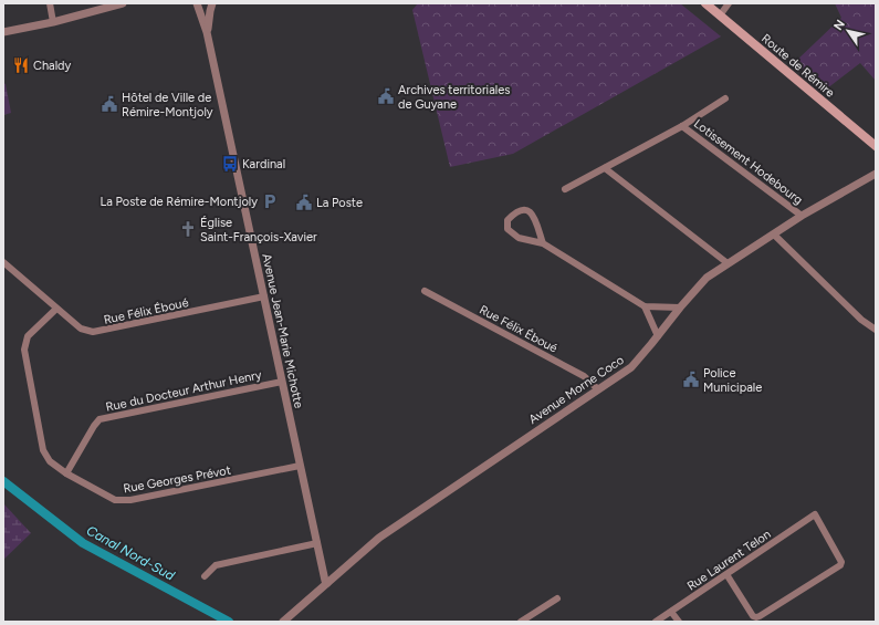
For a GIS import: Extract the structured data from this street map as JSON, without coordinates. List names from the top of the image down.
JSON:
{
  "streets": {
    "main road": ["Route de Rémire"],
    "street": [
      "Lotissement Hodebourg",
      "Rue Félix Éboué",
      "Avenue Jean-Marie Michotte",
      "Avenue Morne Coco",
      "Rue du Docteur Arthur Henry",
      "Rue Georges Prévot",
      "Rue Laurent Telon"
    ]
  },
  "crossings": [
    ["Lotissement Hodebourg", "Avenue Morne Coco"],
    ["Rue Félix Éboué", "Avenue Jean-Marie Michotte"],
    ["Rue Félix Éboué", "Avenue Morne Coco"],
    ["Rue Félix Éboué", "Rue Georges Prévot"],
    ["Avenue Jean-Marie Michotte", "Avenue Morne Coco"],
    ["Avenue Jean-Marie Michotte", "Rue du Docteur Arthur Henry"],
    ["Avenue Jean-Marie Michotte", "Rue Georges Prévot"],
    ["Rue du Docteur Arthur Henry", "Rue Georges Prévot"]
  ],
  "water": ["Canal Nord-Sud"],
  "places": {
    "restaurant": ["Chaldy"],
    "public building": [
      "Archives territoriales de Guyane",
      "Hôtel de Ville de Rémire-Montjoly",
      "La Poste",
      "Police Municipale"
    ],
    "bus stop": ["Kardinal"],
    "parking": ["La Poste de Rémire-Montjoly"],
    "church": ["Église Saint-François-Xavier"]
  },
  "north": "top left"
}
